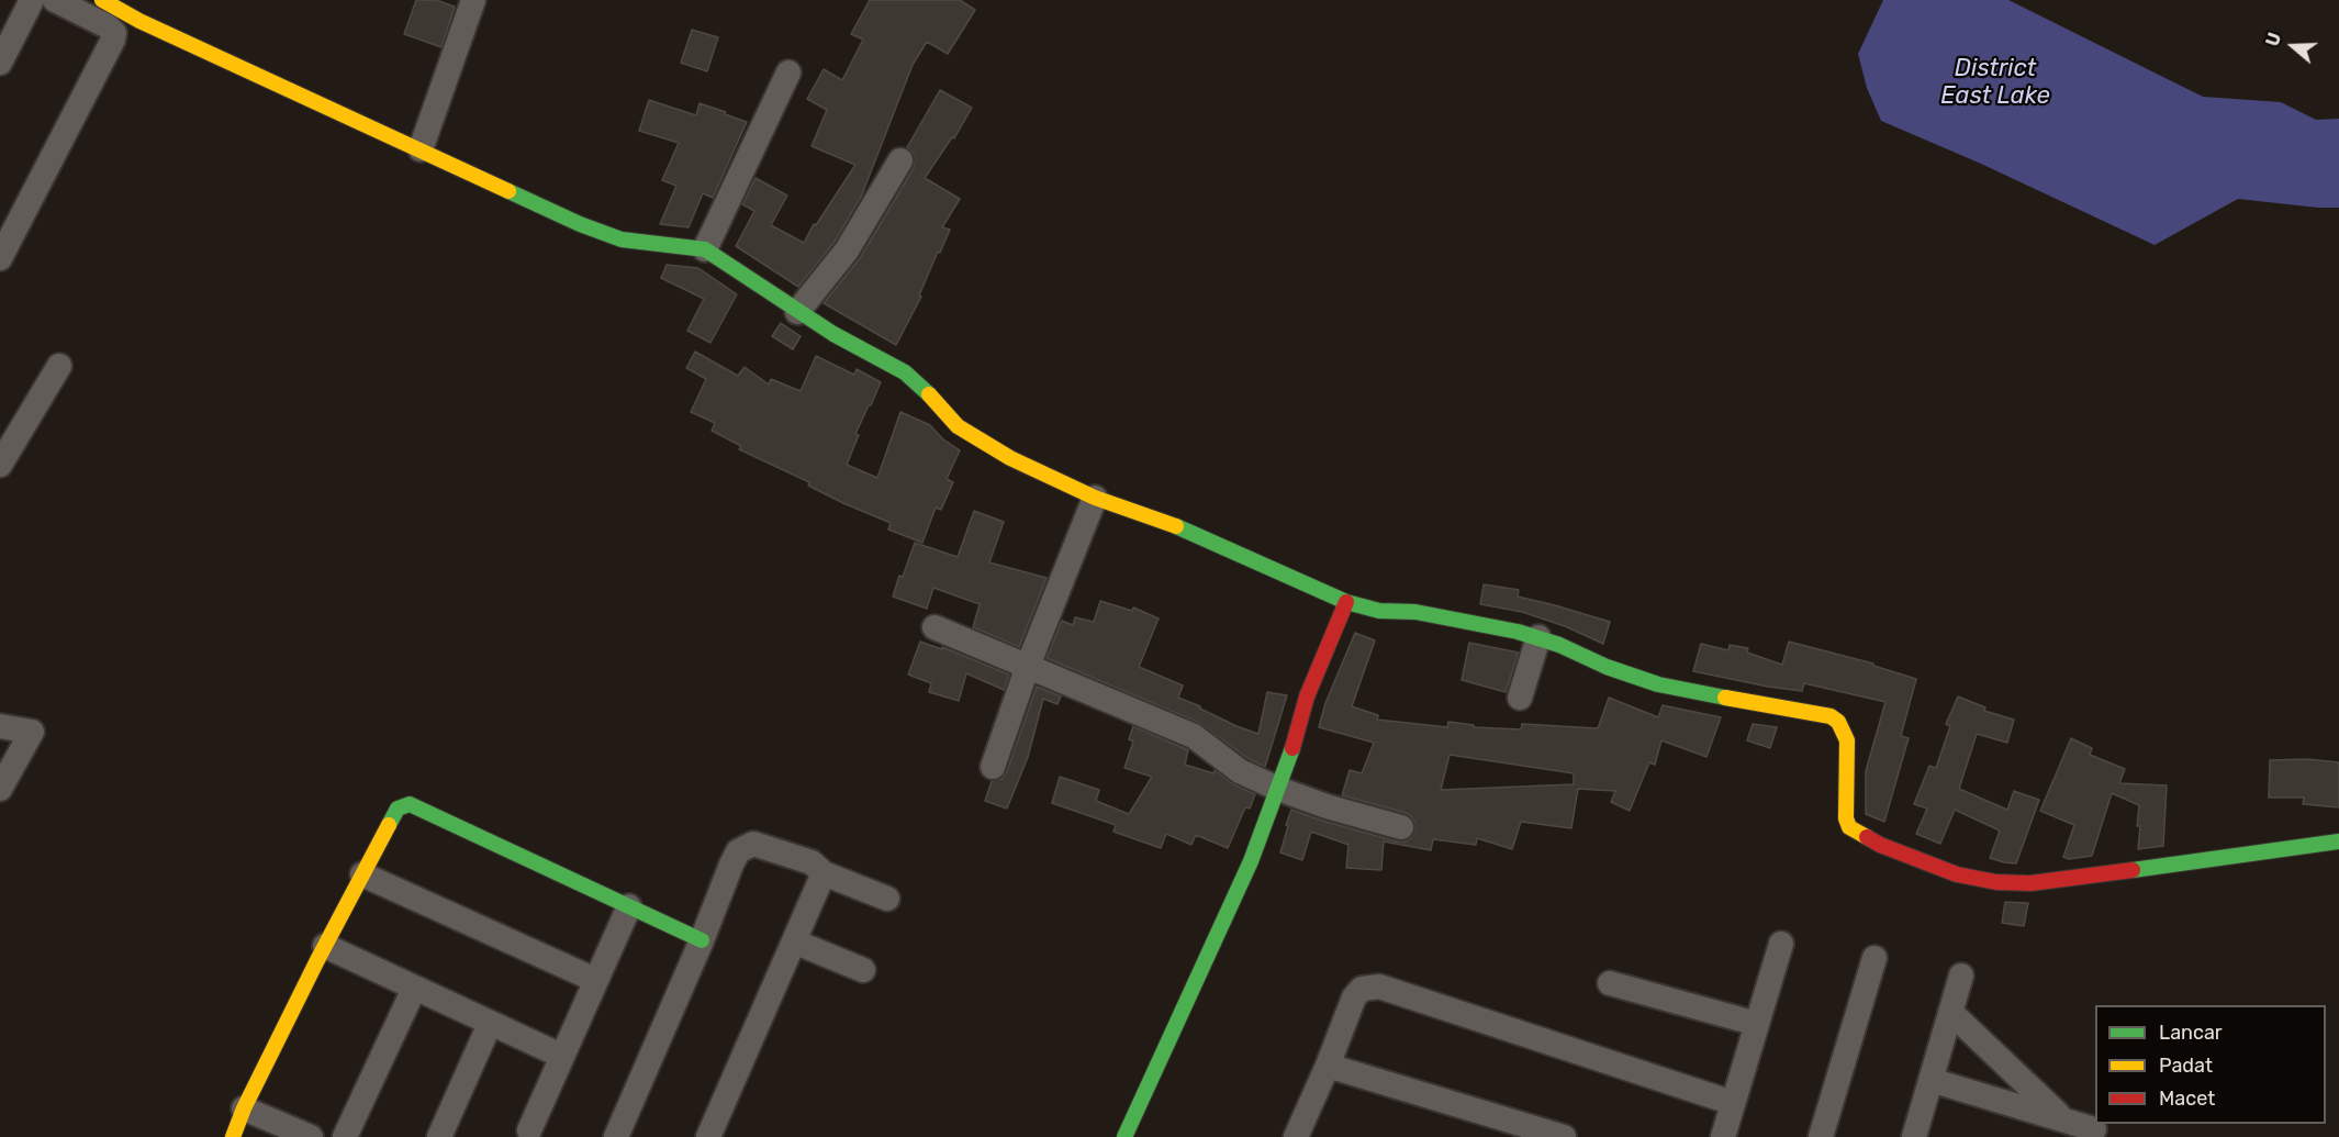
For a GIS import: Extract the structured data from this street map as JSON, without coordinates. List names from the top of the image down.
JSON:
{
  "water": ["District East Lake"],
  "legend": ["Lancar", "Padat", "Macet"],
  "north": "left"
}
